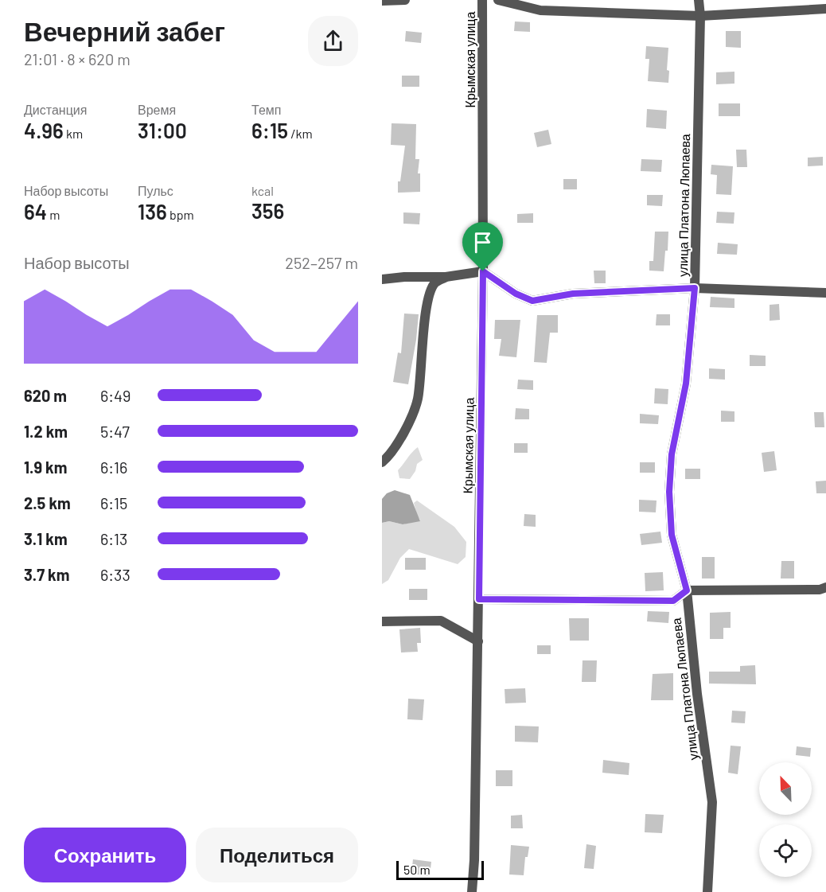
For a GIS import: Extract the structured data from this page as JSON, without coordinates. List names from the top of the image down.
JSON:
{
  "streets": {
    "street": ["Крымская улица", "улица Платона Люпаева"]
  },
  "scale_bar": "50 m",
  "north": "top left",
  "page": {
    "heading": ["Вечерний забег", "21:01 · 8 × 620 m"],
    "stats": [
      ["Дистанция", "4.96 km"],
      ["Время", "31:00"],
      ["Темп", "6:15 /km"],
      ["Набор высоты", "64 m"],
      ["Пульс", "136 bpm"],
      ["kcal", "356"]
    ],
    "chart": ["Набор высоты", "252–257 m"],
    "list": [
      {
        "name": "620 m",
        "note": "6:49"
      },
      {
        "name": "1.2 km",
        "note": "5:47"
      },
      {
        "name": "1.9 km",
        "note": "6:16"
      },
      {
        "name": "2.5 km",
        "note": "6:15"
      },
      {
        "name": "3.1 km",
        "note": "6:13"
      },
      {
        "name": "3.7 km",
        "note": "6:33"
      }
    ],
    "buttons": ["Сохранить", "Поделиться"],
    "scale": "50 m"
  }
}
